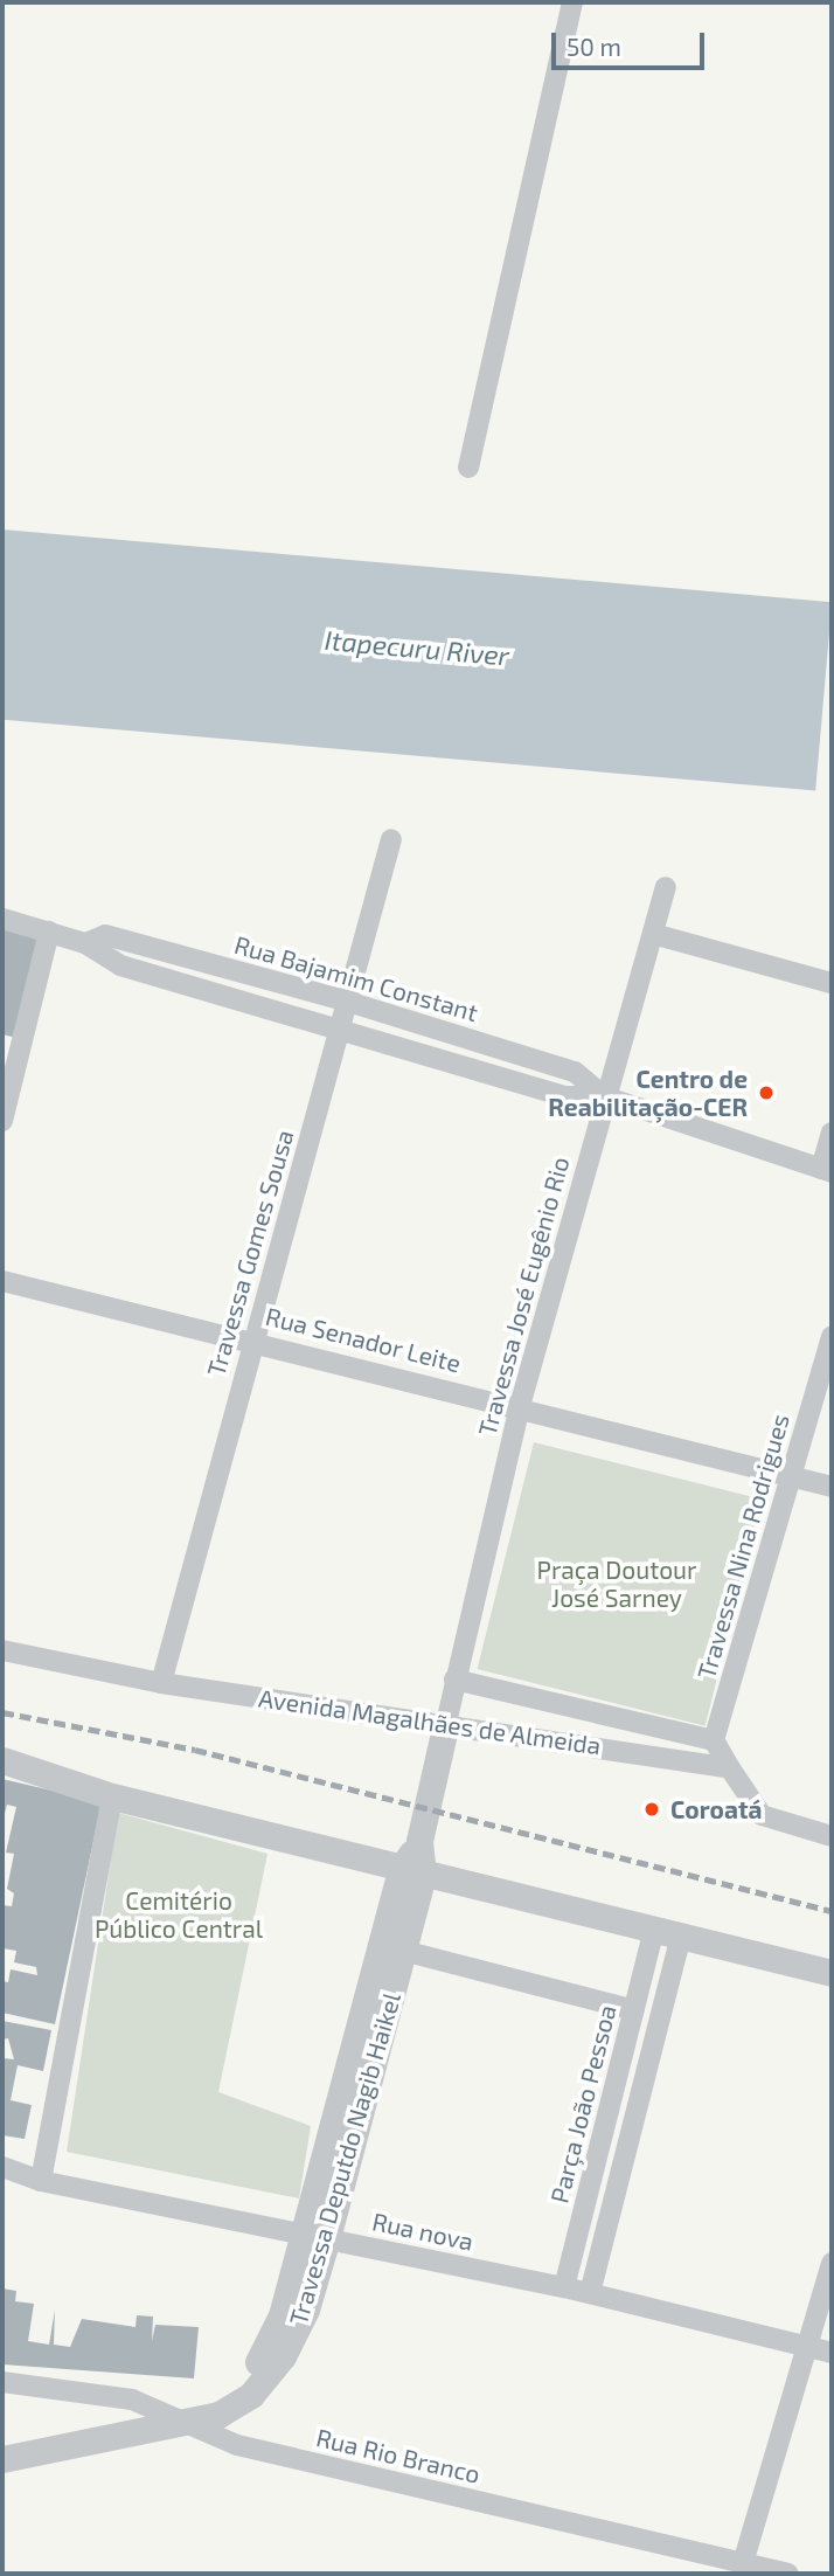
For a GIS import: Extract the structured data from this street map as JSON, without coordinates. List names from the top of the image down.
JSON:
{
  "streets": {
    "street": [
      "Rua Bajamim Constant",
      "Travessa Gomes Sousa",
      "Travessa José Eugênio Rio",
      "Rua Senador Leite",
      "Travessa Nina Rodrigues",
      "Avenida Magalhães de Almeida",
      "Parça João Pessoa",
      "Travessa Deputdo Nagib Haikel",
      "Rua nova",
      "Rua Rio Branco"
    ]
  },
  "crossings": [
    ["Rua Bajamim Constant", "Travessa Gomes Sousa"],
    ["Rua Bajamim Constant", "Travessa José Eugênio Rio"],
    ["Travessa Gomes Sousa", "Rua Senador Leite"],
    ["Travessa Gomes Sousa", "Avenida Magalhães de Almeida"],
    ["Travessa José Eugênio Rio", "Rua Senador Leite"],
    ["Travessa José Eugênio Rio", "Avenida Magalhães de Almeida"],
    ["Travessa José Eugênio Rio", "Travessa Deputdo Nagib Haikel"],
    ["Rua Senador Leite", "Travessa Nina Rodrigues"],
    ["Avenida Magalhães de Almeida", "Travessa Deputdo Nagib Haikel"],
    ["Parça João Pessoa", "Rua nova"],
    ["Travessa Deputdo Nagib Haikel", "Rua nova"],
    ["Travessa Deputdo Nagib Haikel", "Rua Rio Branco"]
  ],
  "water": ["Itapecuru River"],
  "parks": ["Praça Doutour José Sarney", "Cemitério Público Central"],
  "places": ["Centro de Reabilitação-CER", "Coroatá"],
  "scale_bar": "50 m"
}
